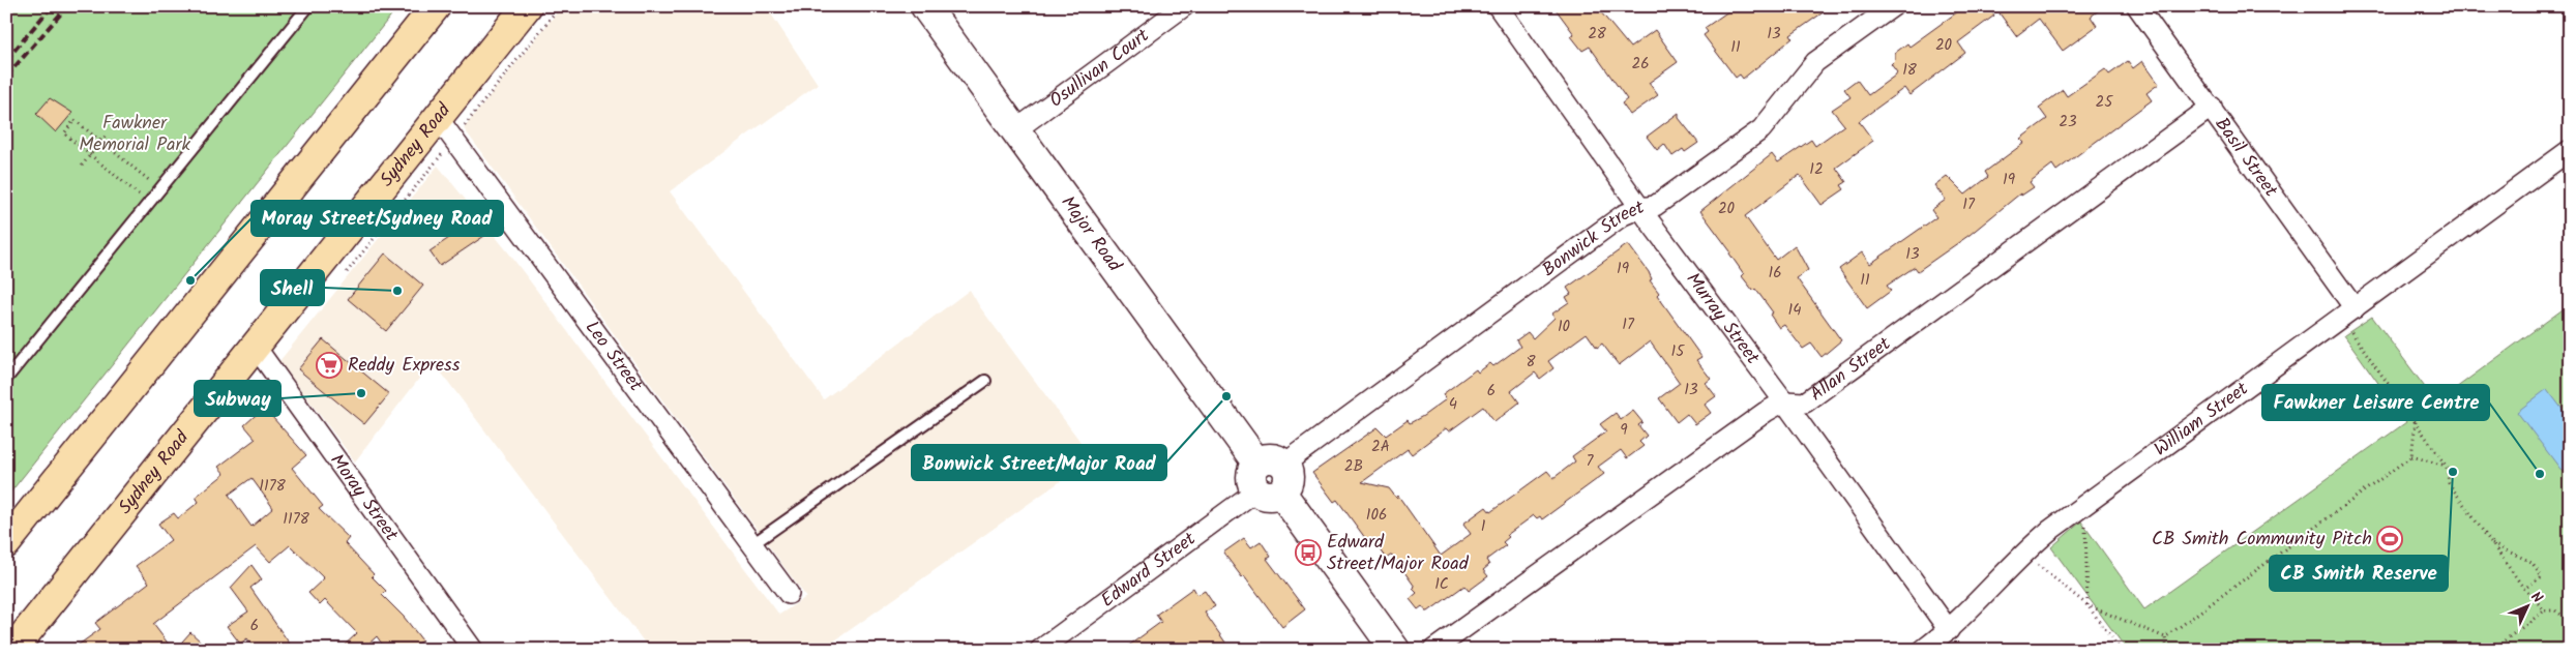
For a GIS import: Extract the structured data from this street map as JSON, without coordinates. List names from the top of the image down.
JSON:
{
  "streets": {
    "highway": ["Sydney Road"],
    "street": [
      "Osullivan Court",
      "Basil Street",
      "Major Road",
      "Bonwick Street",
      "Murray Street",
      "Leo Street",
      "Allan Street",
      "William Street",
      "Moray Street",
      "Edward Street"
    ]
  },
  "crossings": [
    ["Osullivan Court", "Major Road"],
    ["Sydney Road", "Leo Street"],
    ["Sydney Road", "Moray Street"],
    ["Basil Street", "Allan Street"],
    ["Basil Street", "William Street"],
    ["Major Road", "Bonwick Street"],
    ["Major Road", "Edward Street"],
    ["Bonwick Street", "Murray Street"],
    ["Bonwick Street", "Edward Street"],
    ["Murray Street", "Allan Street"],
    ["Murray Street", "William Street"]
  ],
  "parks": ["Fawkner Memorial Park"],
  "places": {
    "other": [
      "Moray Street/Sydney Road",
      "Shell",
      "Subway",
      "Bonwick Street/Major Road",
      "CB Smith Reserve",
      "Fawkner Leisure Centre"
    ],
    "supermarket": ["Reddy Express"],
    "sports": ["CB Smith Community Pitch"],
    "bus stop": ["Edward Street/Major Road"]
  },
  "house_numbers": [
    "28",
    "13",
    "20",
    "11",
    "26",
    "18",
    "25",
    "23",
    "12",
    "19",
    "17",
    "20",
    "13",
    "19",
    "16",
    "11",
    "14",
    "17",
    "10",
    "15",
    "8",
    "13",
    "6",
    "4",
    "9",
    "2A",
    "7",
    "2B",
    "1178",
    "106",
    "1178",
    "1",
    "1C",
    "6"
  ],
  "north": "top right"
}
